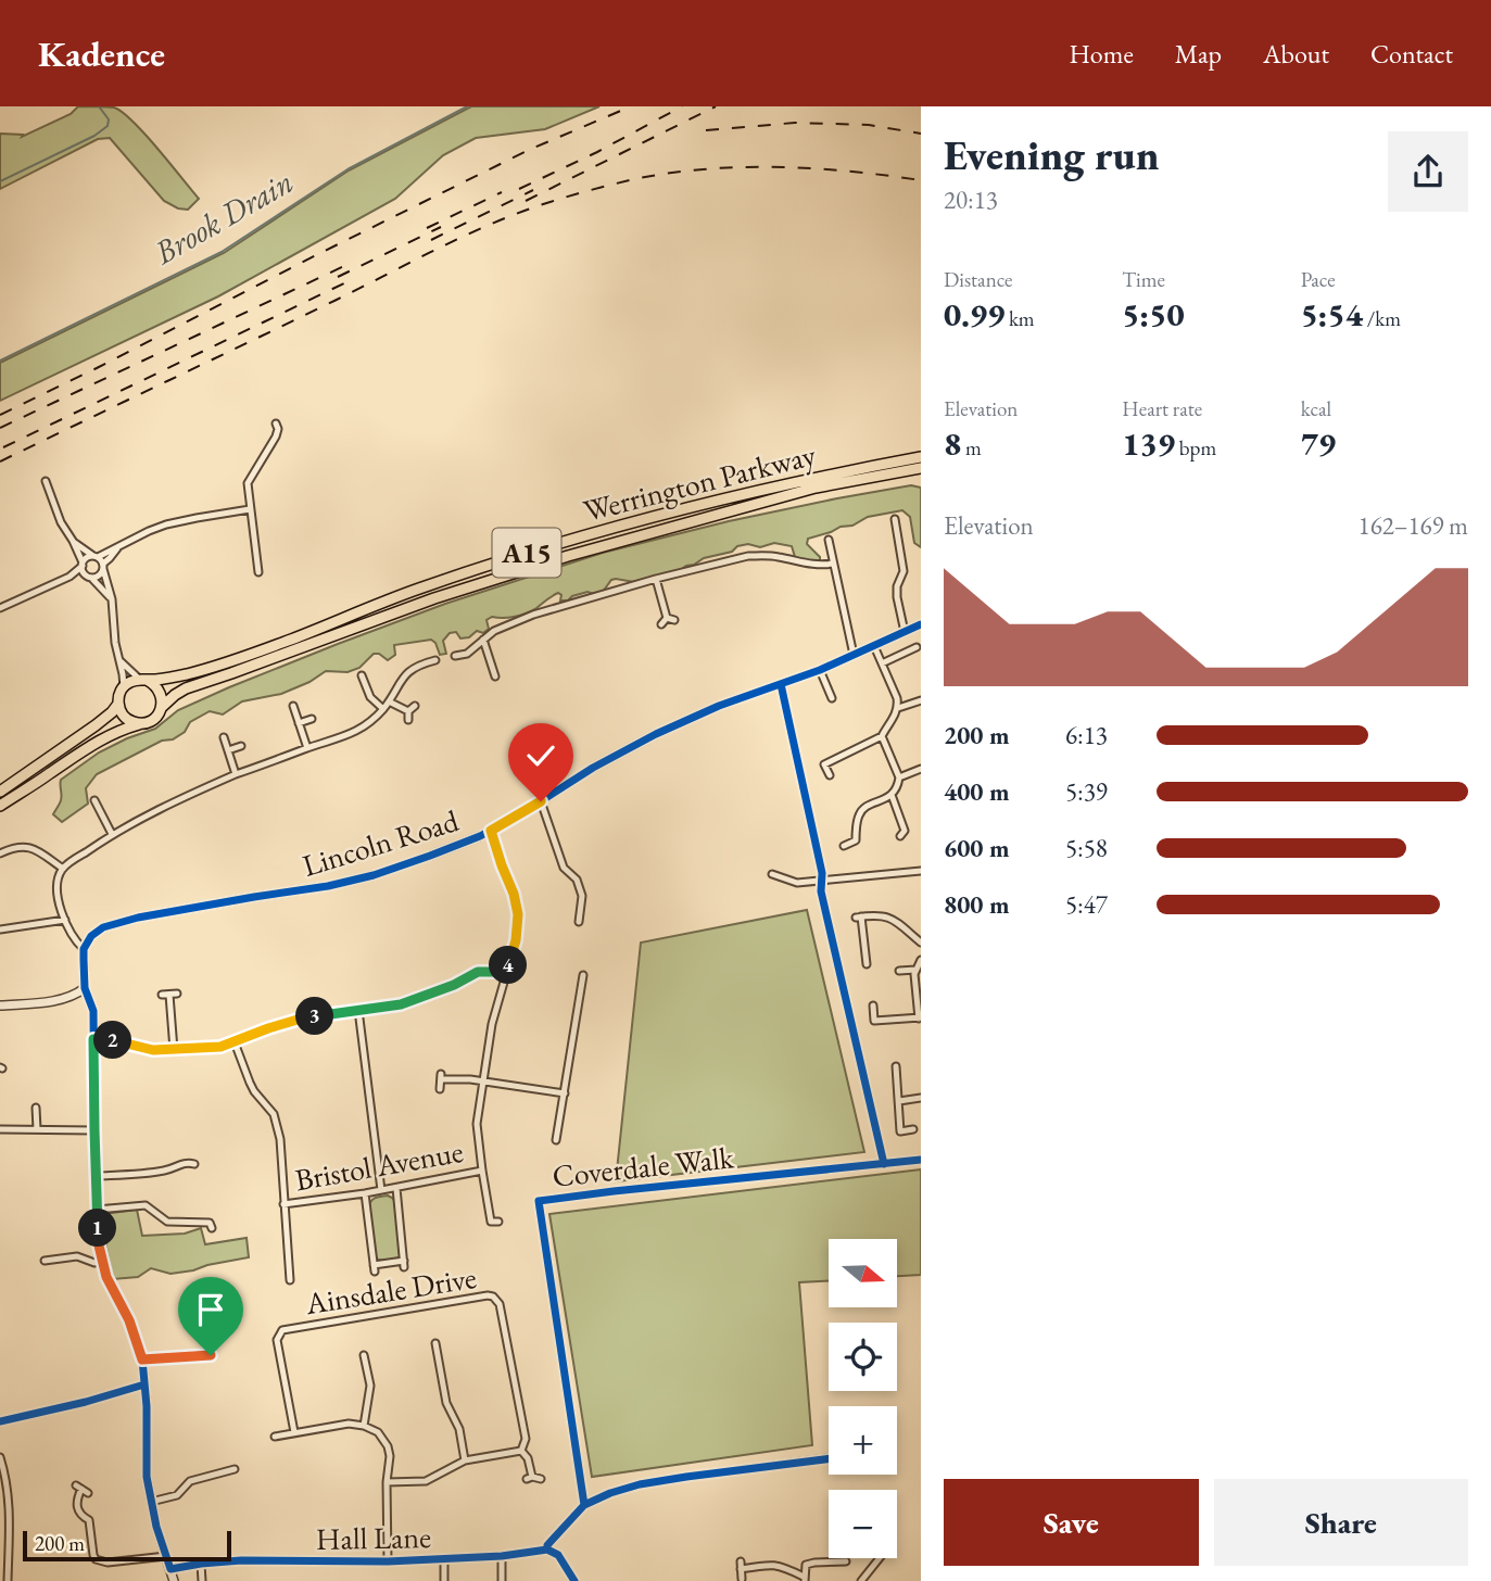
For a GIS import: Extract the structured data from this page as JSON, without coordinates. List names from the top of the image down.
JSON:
{
  "streets": {
    "highway": ["Werrington Parkway", "A15"],
    "street": [
      "Lincoln Road",
      "Bristol Avenue",
      "Ainsdale Drive",
      "Hall Lane"
    ],
    "cycle path": ["Coverdale Walk"]
  },
  "crossings": [
    ["Werrington Parkway", "A15"]
  ],
  "water": ["Brook Drain"],
  "scale_bar": "200 m",
  "north": "right",
  "page": {
    "header": "Kadence",
    "nav": [
      "Home",
      "Map",
      "About",
      "Contact"
    ],
    "heading": ["Evening run", "20:13"],
    "stats": [
      ["Distance", "0.99 km"],
      ["Time", "5:50"],
      ["Pace", "5:54 /km"],
      ["Elevation", "8 m"],
      ["Heart rate", "139 bpm"],
      ["kcal", "79"]
    ],
    "chart": ["Elevation", "162–169 m"],
    "list": [
      {
        "name": "200 m",
        "note": "6:13"
      },
      {
        "name": "400 m",
        "note": "5:39"
      },
      {
        "name": "600 m",
        "note": "5:58"
      },
      {
        "name": "800 m",
        "note": "5:47"
      }
    ],
    "pins": [
      "4",
      "3",
      "2",
      "1"
    ],
    "map_buttons": ["+", "−"],
    "buttons": ["Save", "Share"],
    "scale": "200 m"
  }
}
